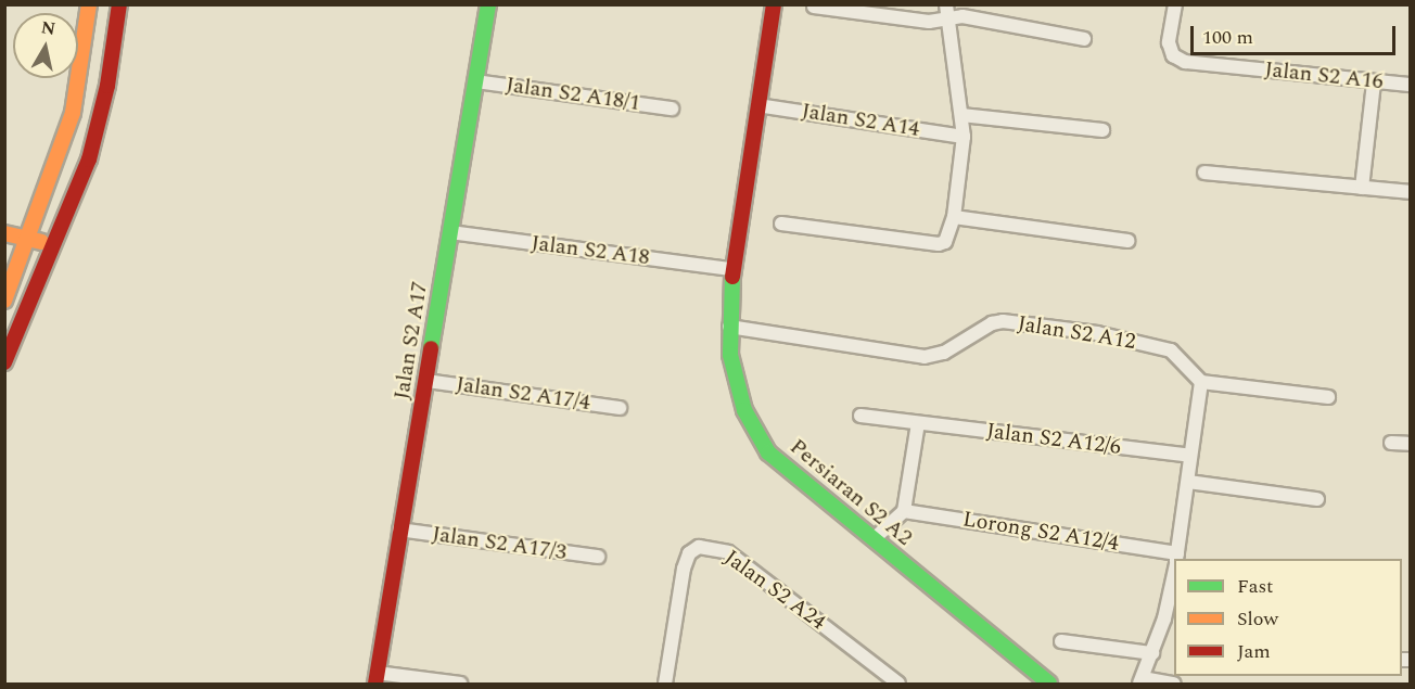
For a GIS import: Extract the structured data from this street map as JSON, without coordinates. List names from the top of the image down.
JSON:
{
  "streets": {
    "street": [
      "Jalan S2 A16",
      "Jalan S2 A18/1",
      "Jalan S2 A14",
      "Jalan S2 A18",
      "Jalan S2 A12",
      "Jalan S2 A17",
      "Jalan S2 A17/4",
      "Jalan S2 A12/6",
      "Persiaran S2 A2",
      "Lorong S2 A12/4",
      "Jalan S2 A17/3",
      "Jalan S2 A24"
    ]
  },
  "crossings": [
    ["Jalan S2 A18/1", "Jalan S2 A17"],
    ["Jalan S2 A14", "Persiaran S2 A2"],
    ["Jalan S2 A18", "Jalan S2 A17"],
    ["Jalan S2 A18", "Persiaran S2 A2"],
    ["Jalan S2 A12", "Persiaran S2 A2"],
    ["Jalan S2 A17", "Jalan S2 A17/4"],
    ["Jalan S2 A17", "Jalan S2 A17/3"]
  ],
  "legend": ["Fast", "Slow", "Jam"],
  "scale_bar": "100 m",
  "north": "top"
}
